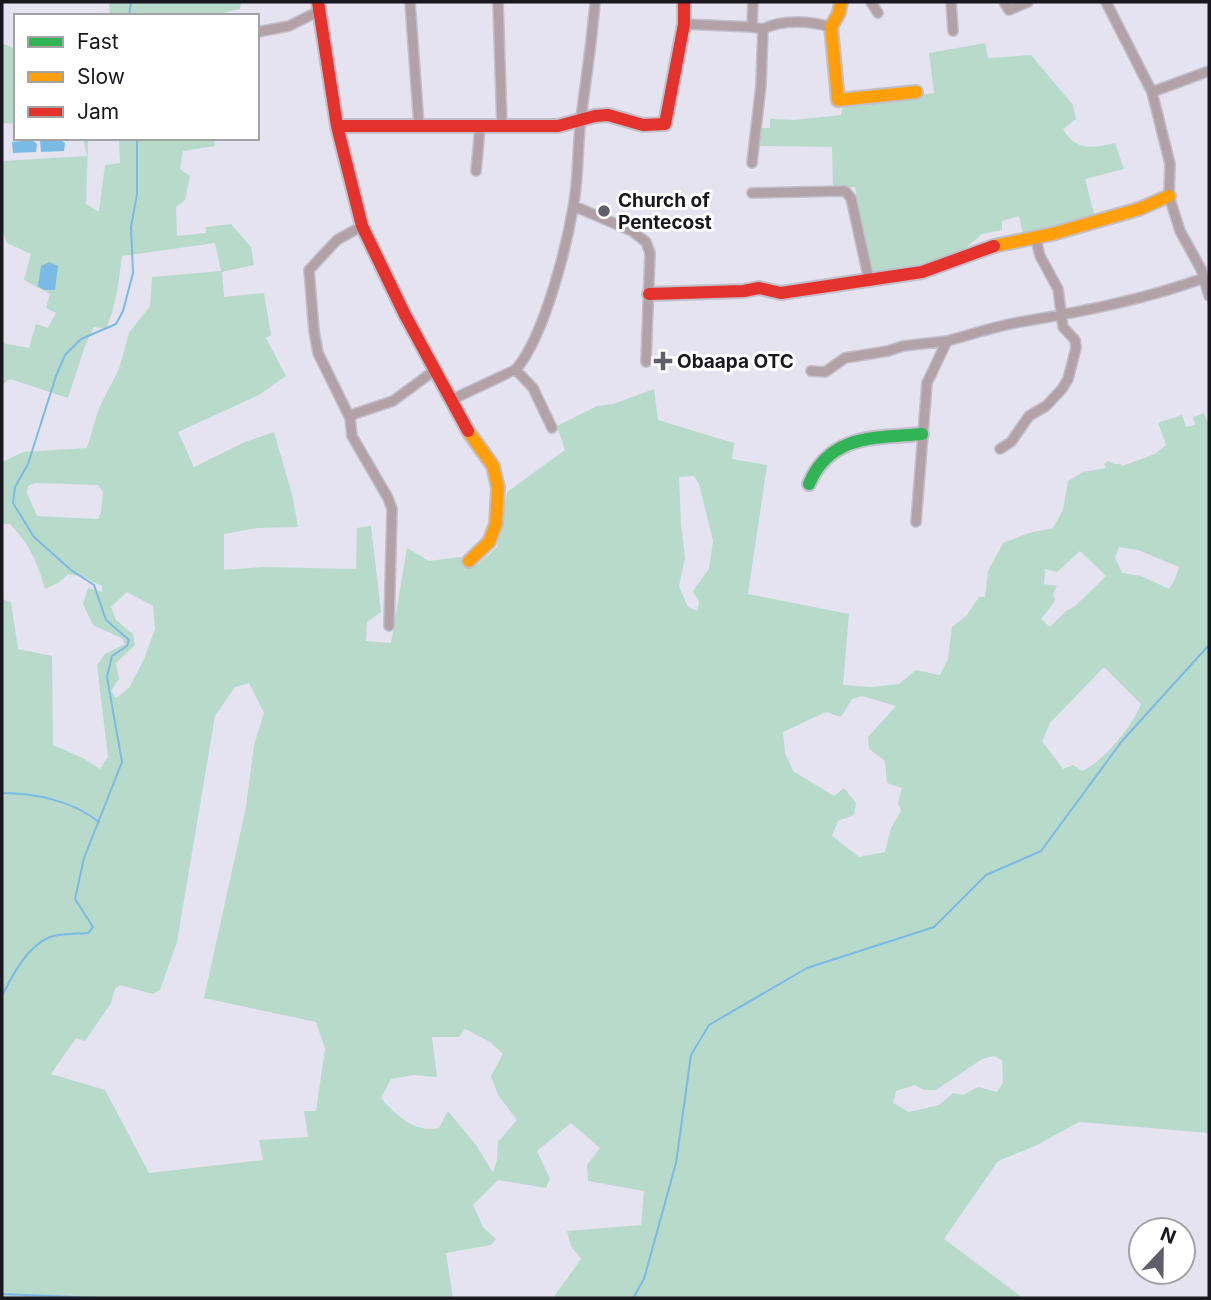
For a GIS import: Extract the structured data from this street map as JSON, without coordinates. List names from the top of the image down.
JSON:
{
  "places": {
    "other": ["Church of Pentecost"],
    "health": ["Obaapa OTC"]
  },
  "legend": ["Fast", "Slow", "Jam"],
  "north": "top"
}
